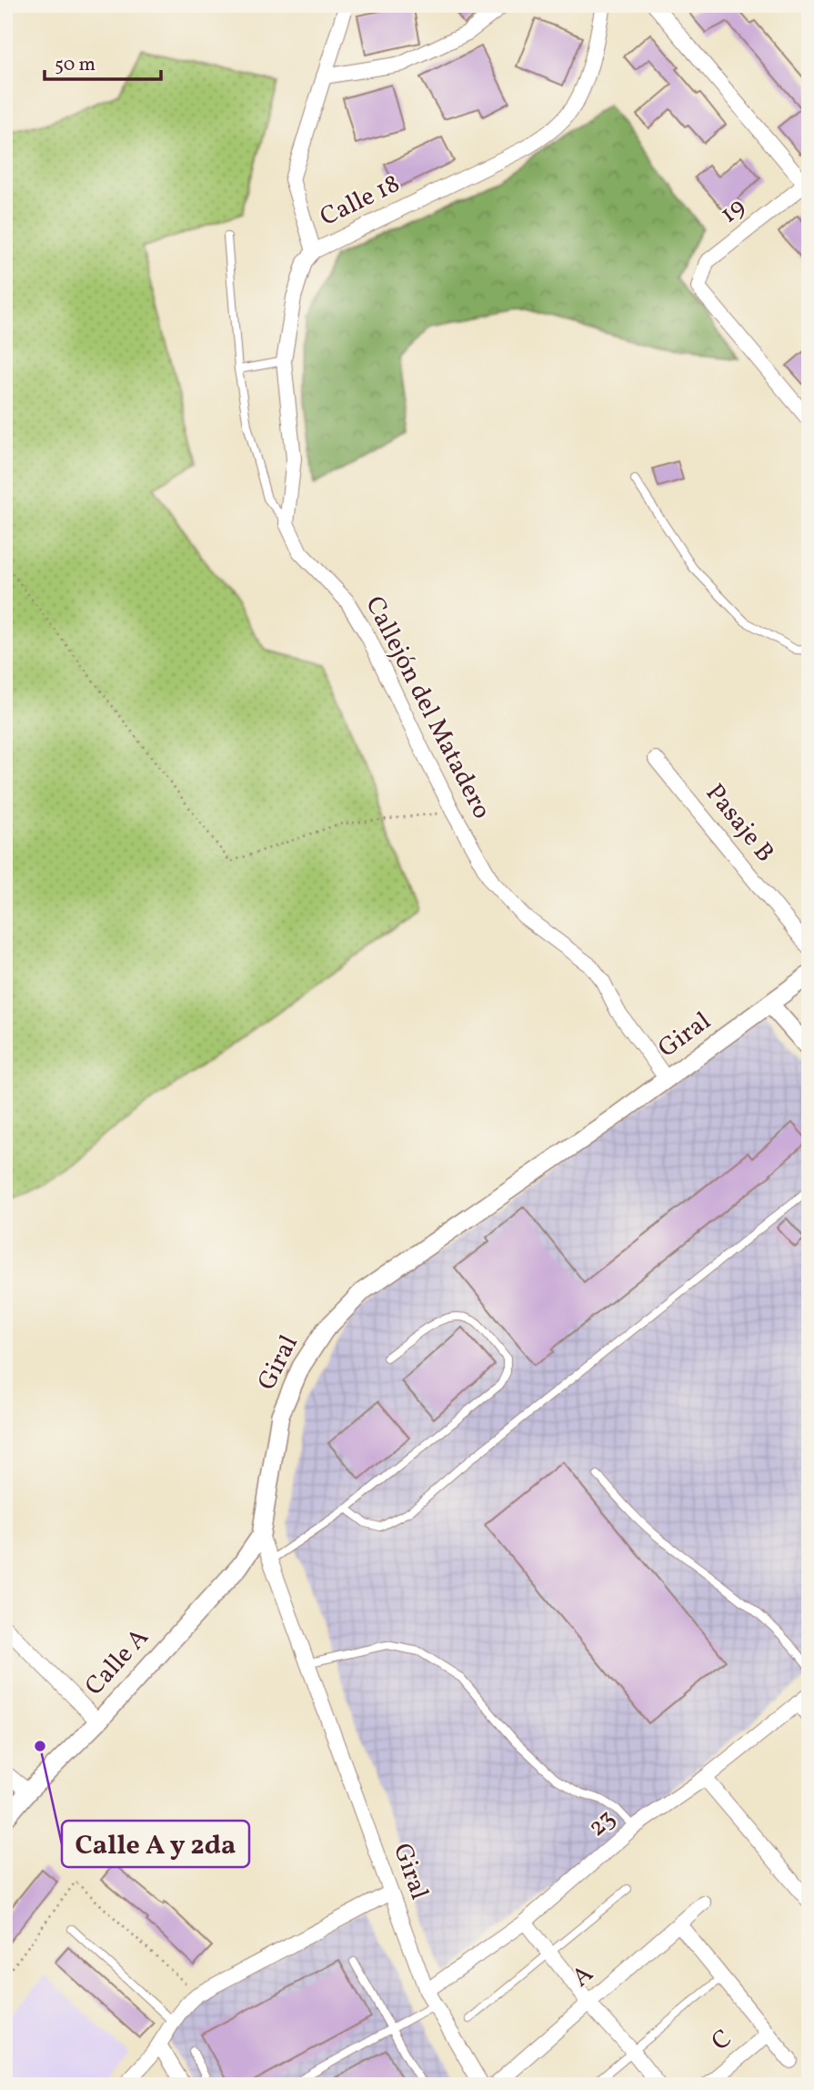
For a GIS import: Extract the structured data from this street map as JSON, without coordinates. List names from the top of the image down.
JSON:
{
  "streets": {
    "street": [
      "Calle 18",
      "19",
      "Callejón del Matadero",
      "Pasaje B",
      "Giral",
      "Calle A",
      "23",
      "A",
      "C"
    ]
  },
  "crossings": [
    ["Calle 18", "Callejón del Matadero"],
    ["Callejón del Matadero", "Giral"],
    ["Giral", "Calle A"],
    ["Giral", "23"]
  ],
  "places": ["Calle A y 2da"],
  "scale_bar": "50 m"
}
